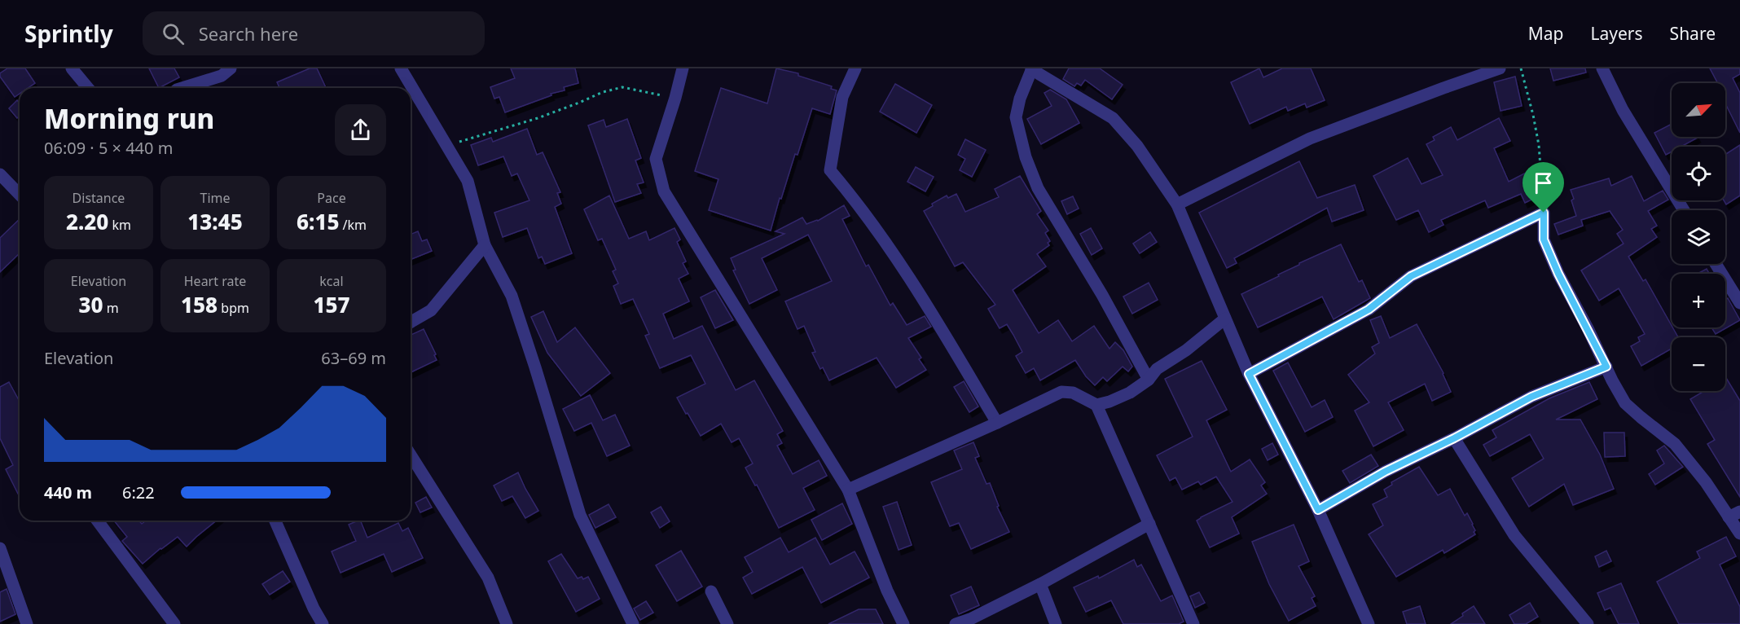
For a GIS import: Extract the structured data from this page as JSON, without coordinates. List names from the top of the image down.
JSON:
{
  "north": "top right",
  "page": {
    "header": "Sprintly",
    "search": "Search here",
    "nav": ["Map", "Layers", "Share"],
    "map_buttons": ["+", "−"],
    "heading": ["Morning run", "06:09 · 5 × 440 m"],
    "stats": [
      ["Distance", "2.20 km"],
      ["Time", "13:45"],
      ["Pace", "6:15 /km"],
      ["Elevation", "30 m"],
      ["Heart rate", "158 bpm"],
      ["kcal", "157"]
    ],
    "chart": ["Elevation", "63–69 m"],
    "list": [
      {
        "name": "440 m",
        "note": "6:22"
      }
    ]
  }
}
